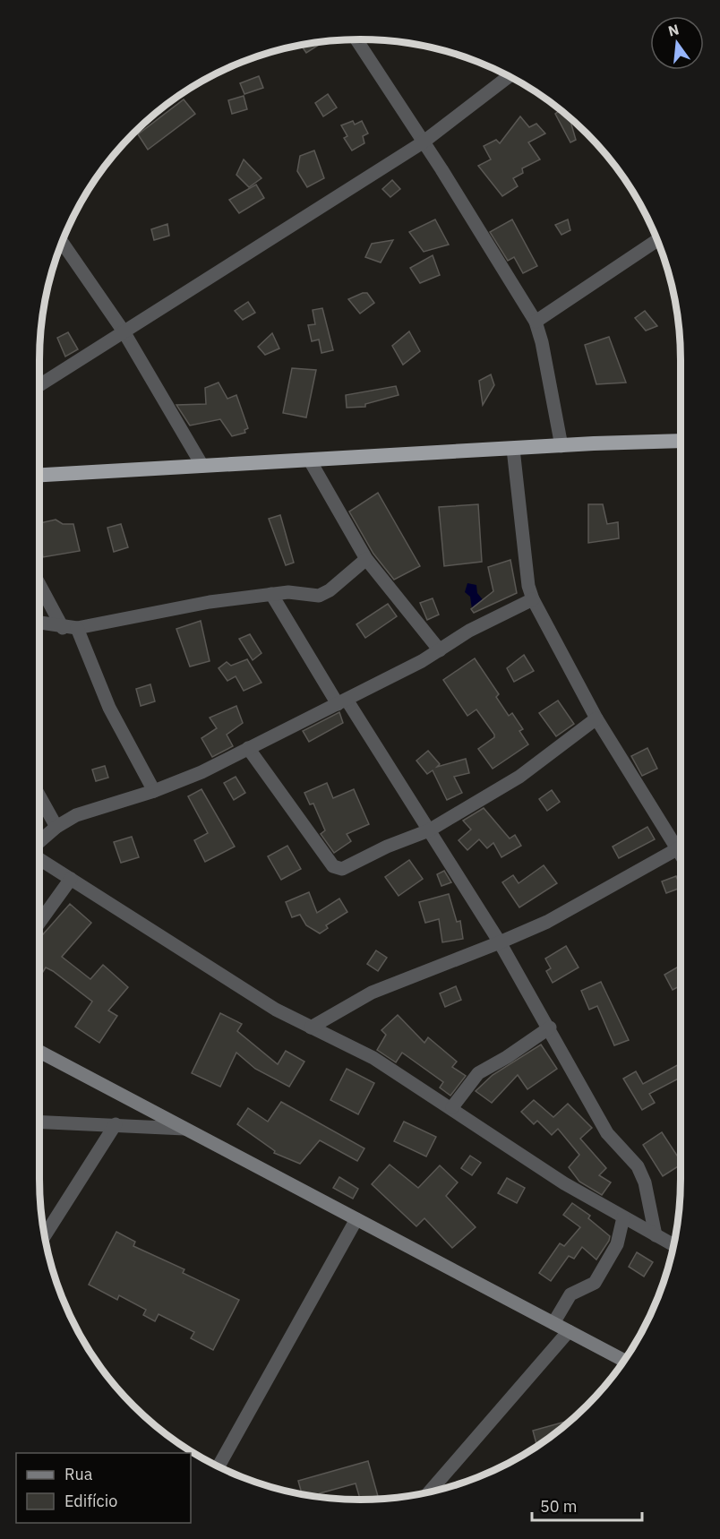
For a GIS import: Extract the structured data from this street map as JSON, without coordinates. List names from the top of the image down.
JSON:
{
  "legend": ["Rua", "Edifício"],
  "scale_bar": "50 m",
  "north": "top"
}
